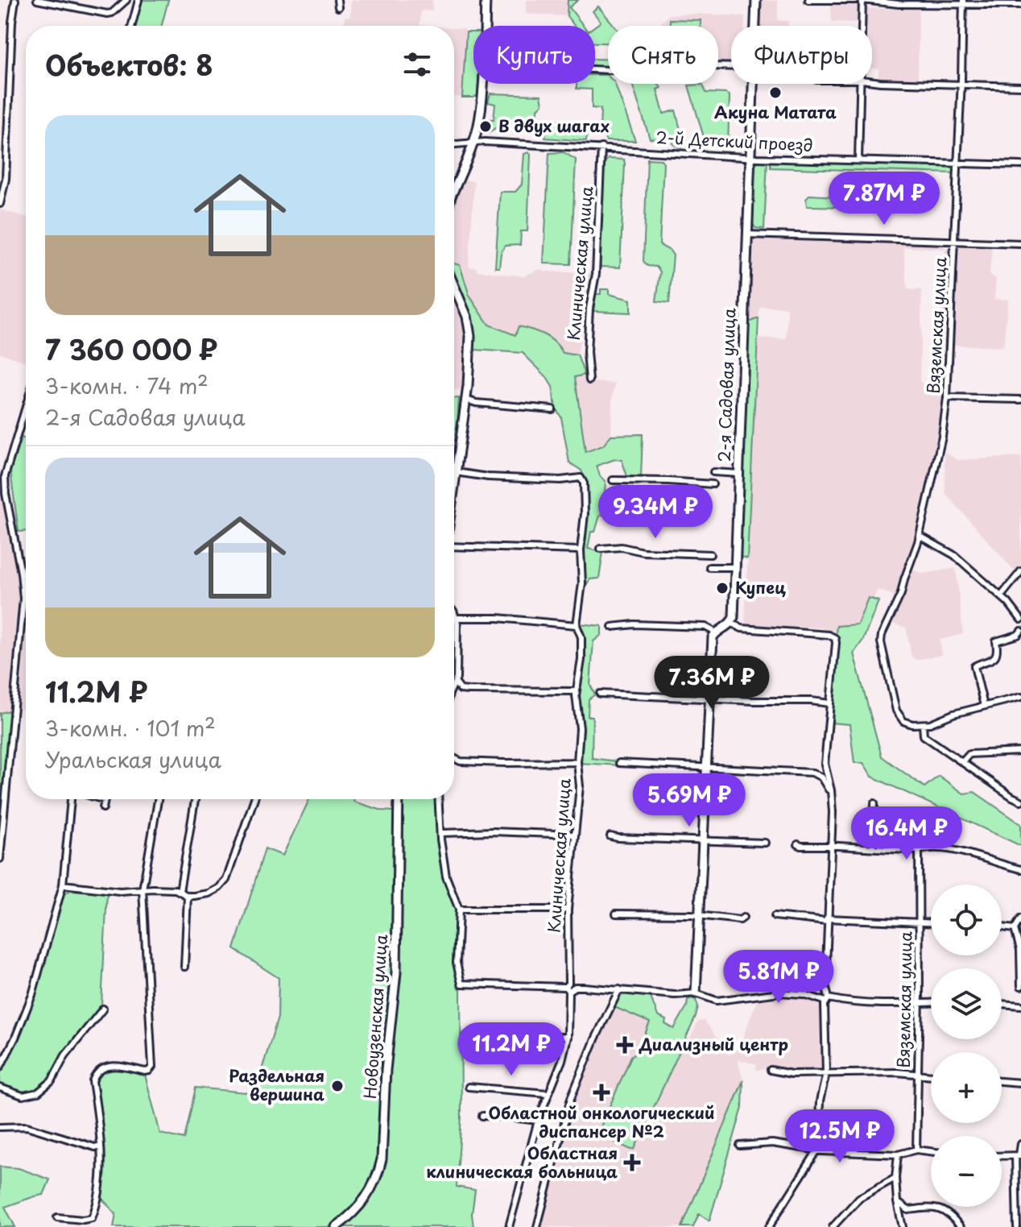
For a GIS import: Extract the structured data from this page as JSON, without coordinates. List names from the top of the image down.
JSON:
{
  "streets": {
    "street": [
      "2-й Детский проезд",
      "Клиническая улица",
      "Вяземская улица",
      "2-я Садовая улица",
      "Новоузенская улица"
    ]
  },
  "crossings": [
    ["2-й Детский проезд", "Клиническая улица"],
    ["2-й Детский проезд", "Вяземская улица"],
    ["2-й Детский проезд", "2-я Садовая улица"]
  ],
  "places": {
    "other": [
      "Акуна Матата",
      "В двух шагах",
      "Купец",
      "Раздельная вершина"
    ],
    "health": ["Диализный центр", "Областной онкологический диспансер №2", "Областная клиническая больница"]
  },
  "page": {
    "chip": ["Купить", "Снять", "Фильтры"],
    "heading": "Объектов: 8",
    "list": [
      {
        "name": "7 360 000 ₽",
        "note": "3-комн. · 74 m² · 2-я Садовая улица"
      },
      {
        "name": "11.2M ₽",
        "note": "3-комн. · 101 m² · Уральская улица"
      }
    ],
    "price": [
      "7.87M ₽",
      "9.34M ₽",
      "7.36M ₽",
      "5.69M ₽",
      "16.4M ₽",
      "5.81M ₽",
      "11.2M ₽",
      "12.5M ₽"
    ],
    "map_buttons": ["+", "−"]
  }
}
